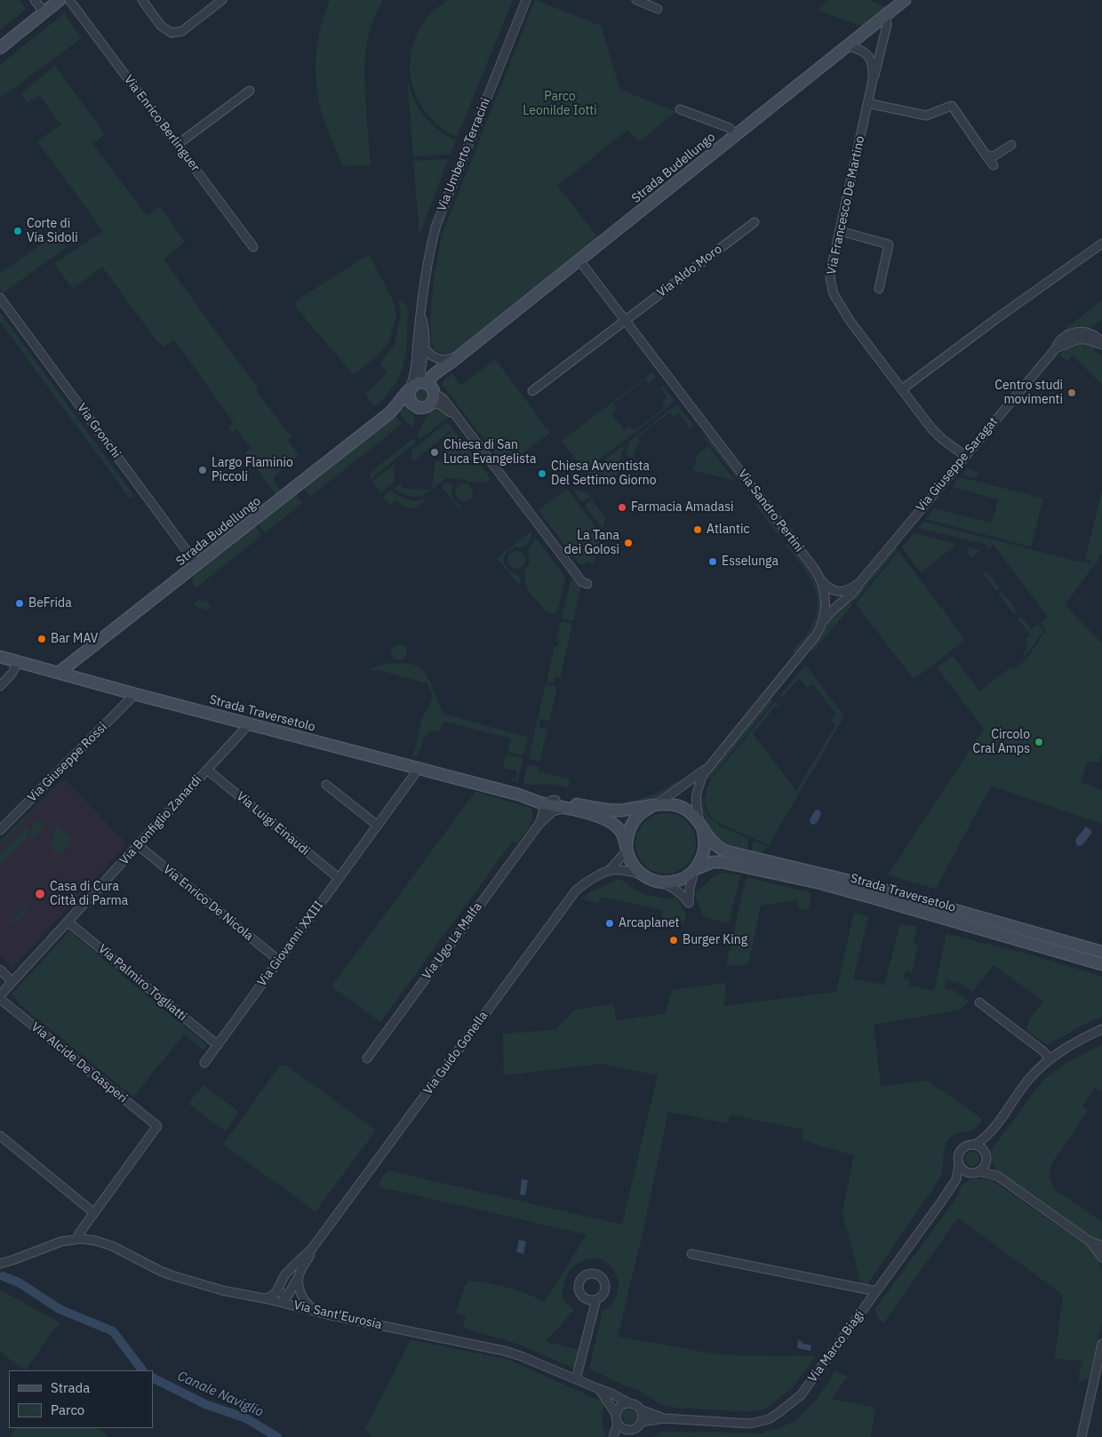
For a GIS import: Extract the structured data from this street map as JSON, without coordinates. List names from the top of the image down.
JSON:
{
  "streets": {
    "main road": ["Strada Budellungo", "Strada Traversetolo"],
    "street": [
      "Via Enrico Berlinguer",
      "Via Umberto Terracini",
      "Via Francesco De Martino",
      "Via Aldo Moro",
      "Via Gronchi",
      "Via Giuseppe Saragat",
      "Via Sandro Pertini",
      "Via Giuseppe Rossi",
      "Via Bonfiglio Zanardi",
      "Via Luigi Einaudi",
      "Via Enrico De Nicola",
      "Via Ugo La Malfa",
      "Via Giovanni XXIII",
      "Via Palmiro Togliatti",
      "Via Guido Gonella",
      "Via Alcide De Gasperi",
      "Via Sant'Eurosia",
      "Via Marco Biagi"
    ]
  },
  "crossings": [
    ["Via Umberto Terracini", "Strada Budellungo"],
    ["Strada Budellungo", "Via Francesco De Martino"],
    ["Strada Budellungo", "Via Gronchi"],
    ["Strada Budellungo", "Via Sandro Pertini"],
    ["Strada Budellungo", "Strada Traversetolo"],
    ["Via Francesco De Martino", "Via Giuseppe Saragat"],
    ["Via Aldo Moro", "Via Sandro Pertini"],
    ["Via Giuseppe Saragat", "Via Sandro Pertini"],
    ["Via Sandro Pertini", "Strada Traversetolo"],
    ["Via Sandro Pertini", "Via Guido Gonella"],
    ["Strada Traversetolo", "Via Giuseppe Rossi"],
    ["Strada Traversetolo", "Via Bonfiglio Zanardi"],
    ["Strada Traversetolo", "Via Ugo La Malfa"],
    ["Strada Traversetolo", "Via Giovanni XXIII"],
    ["Strada Traversetolo", "Via Guido Gonella"],
    ["Via Bonfiglio Zanardi", "Via Luigi Einaudi"],
    ["Via Bonfiglio Zanardi", "Via Enrico De Nicola"],
    ["Via Bonfiglio Zanardi", "Via Palmiro Togliatti"],
    ["Via Luigi Einaudi", "Via Giovanni XXIII"],
    ["Via Enrico De Nicola", "Via Giovanni XXIII"],
    ["Via Giovanni XXIII", "Via Palmiro Togliatti"],
    ["Via Guido Gonella", "Via Sant'Eurosia"],
    ["Via Sant'Eurosia", "Via Marco Biagi"]
  ],
  "water": ["Canale Naviglio"],
  "parks": ["Parco Leonilde Iotti"],
  "places": [
    "Corte di Via Sidoli",
    "Centro studi movimenti",
    "Chiesa di San Luca Evangelista",
    "Largo Flaminio Piccoli",
    "Chiesa Avventista Del Settimo Giorno",
    "Farmacia Amadasi",
    "Atlantic",
    "La Tana dei Golosi",
    "Esselunga",
    "BeFrida",
    "Bar MAV",
    "Circolo Cral Amps",
    "Casa di Cura Città di Parma",
    "Arcaplanet",
    "Burger King"
  ],
  "legend": ["Strada", "Parco"]
}
